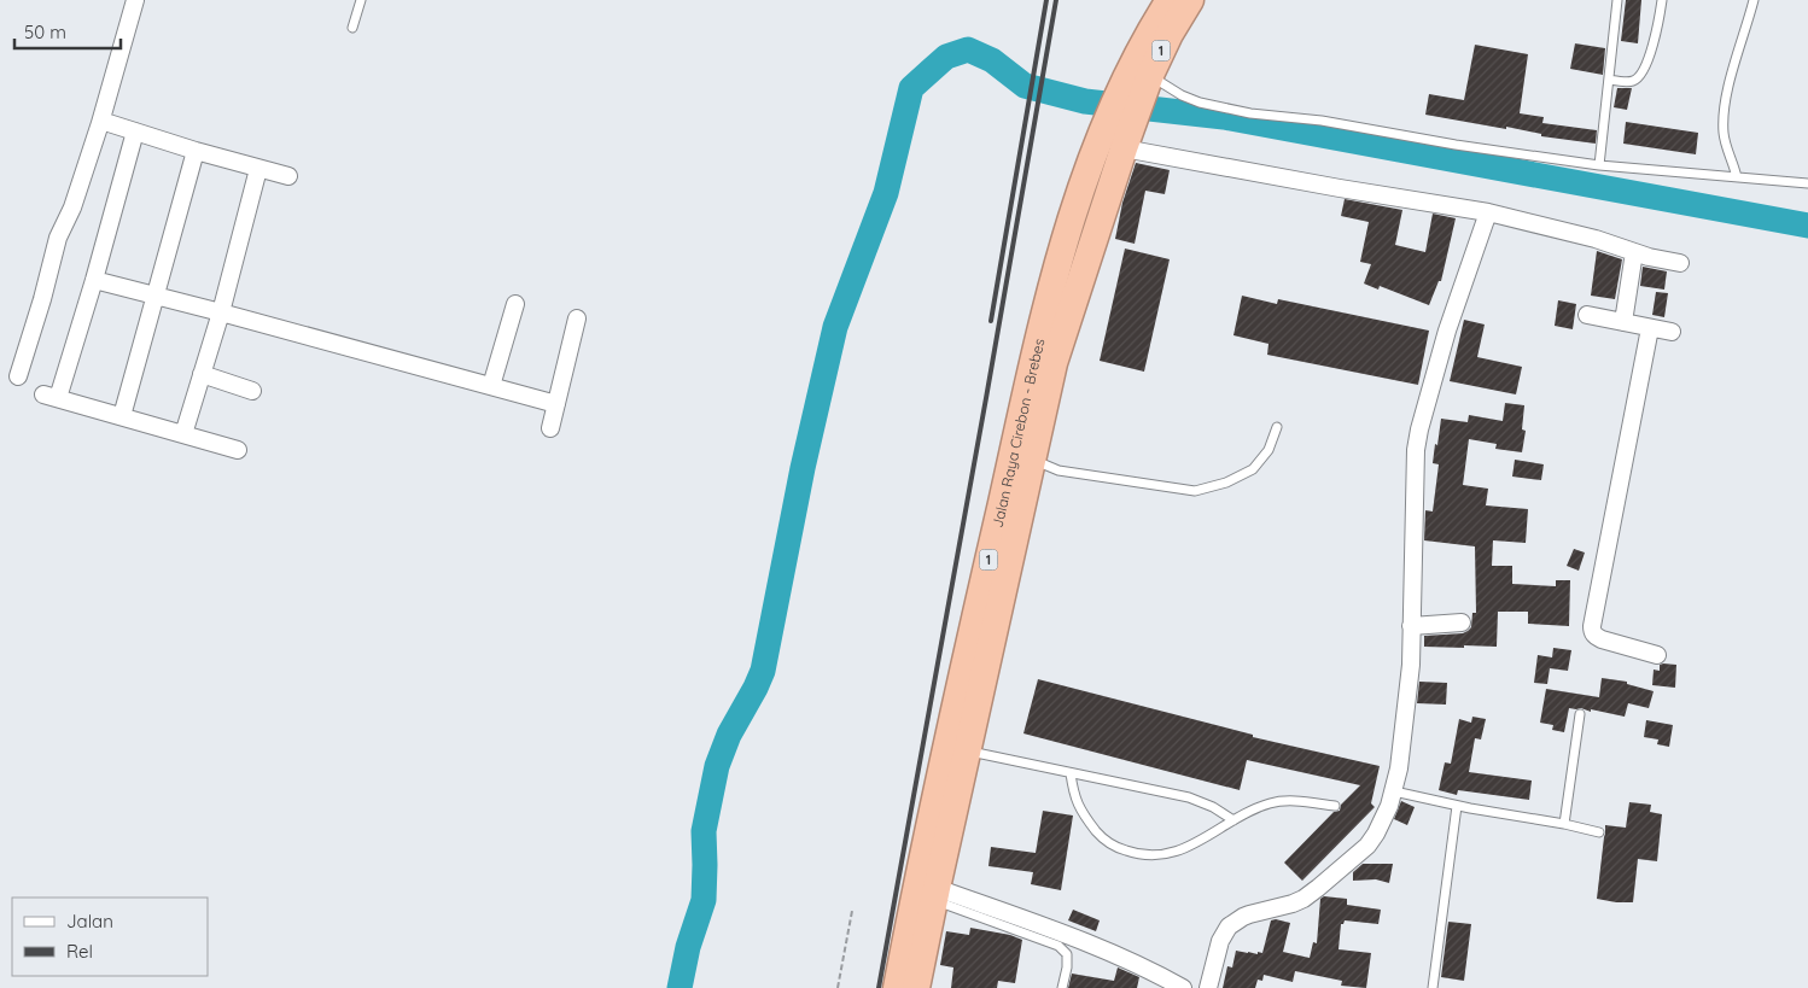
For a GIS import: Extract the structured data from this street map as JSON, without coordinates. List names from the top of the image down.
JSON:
{
  "streets": {
    "highway": ["1", "Jalan Raya Cirebon - Brebes"]
  },
  "legend": ["Jalan", "Rel"],
  "scale_bar": "50 m"
}
